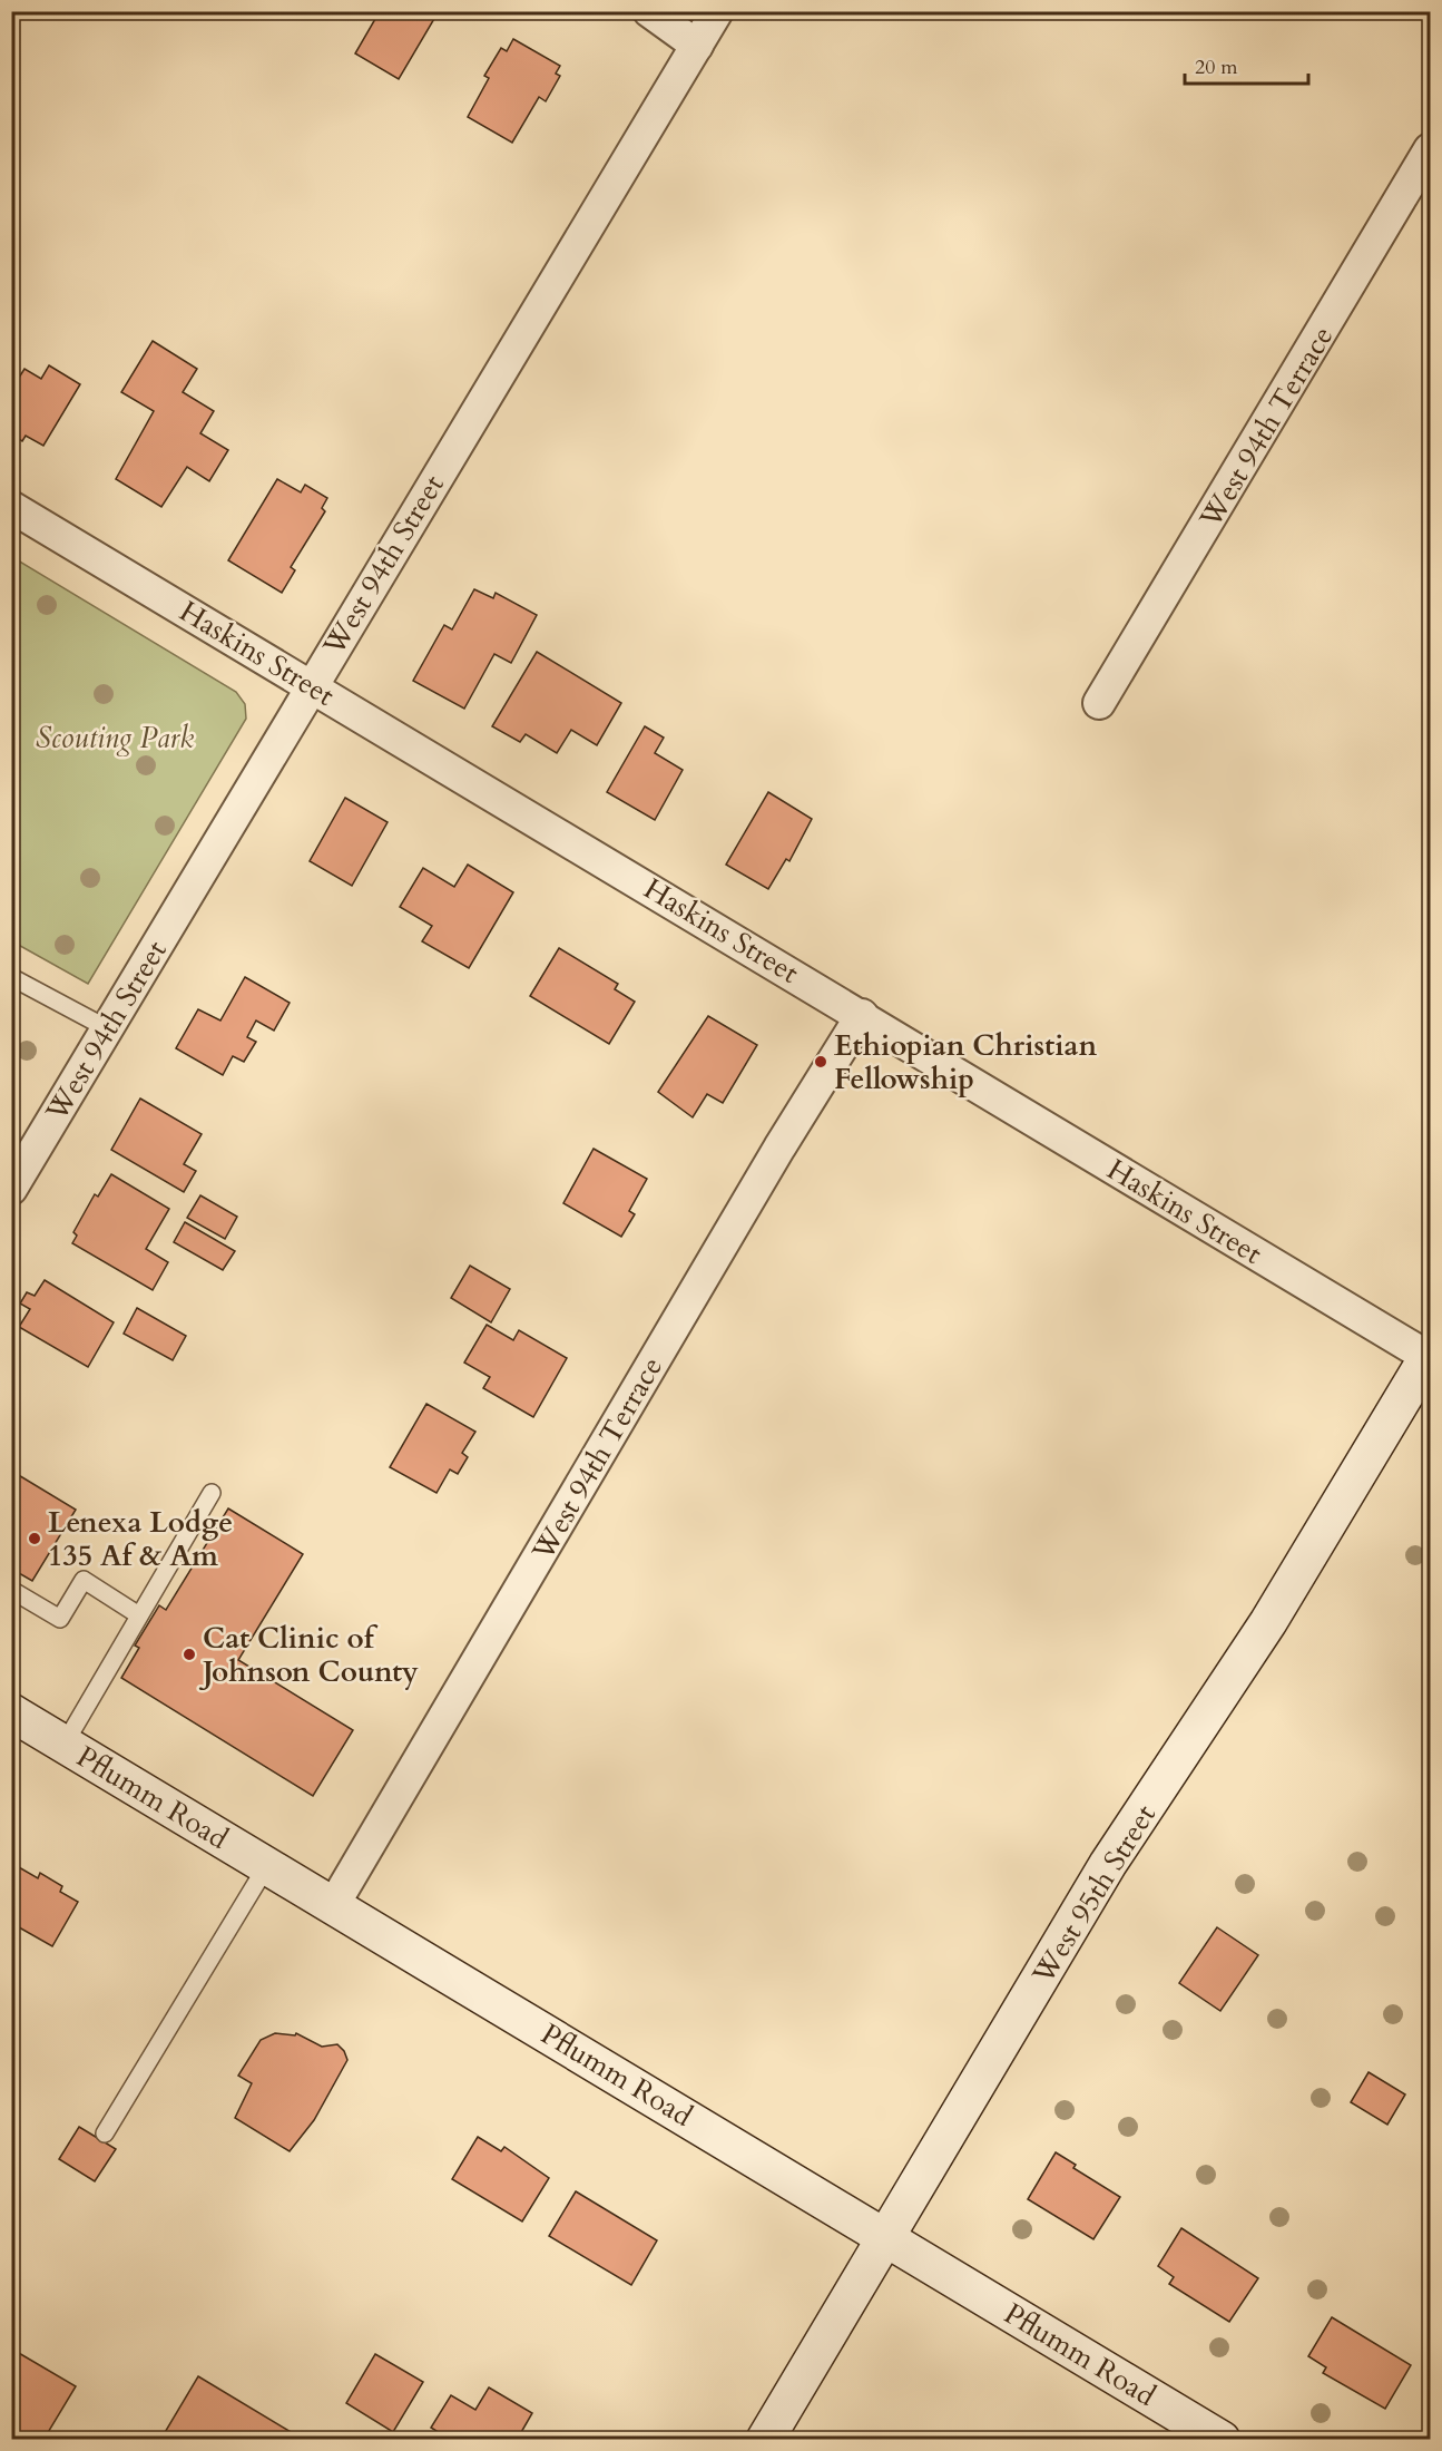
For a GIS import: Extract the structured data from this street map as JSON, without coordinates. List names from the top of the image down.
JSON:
{
  "streets": {
    "main road": ["Pflumm Road", "West 95th Street"],
    "street": ["West 94th Terrace", "West 94th Street", "Haskins Street"]
  },
  "crossings": [
    ["West 94th Terrace", "Haskins Street"],
    ["West 94th Terrace", "Pflumm Road"],
    ["West 94th Street", "Haskins Street"],
    ["Haskins Street", "West 95th Street"],
    ["Pflumm Road", "West 95th Street"]
  ],
  "parks": ["Scouting Park"],
  "places": ["Ethiopian Christian Fellowship", "Lenexa Lodge 135 Af & Am", "Cat Clinic of Johnson County"],
  "scale_bar": "20 m"
}
